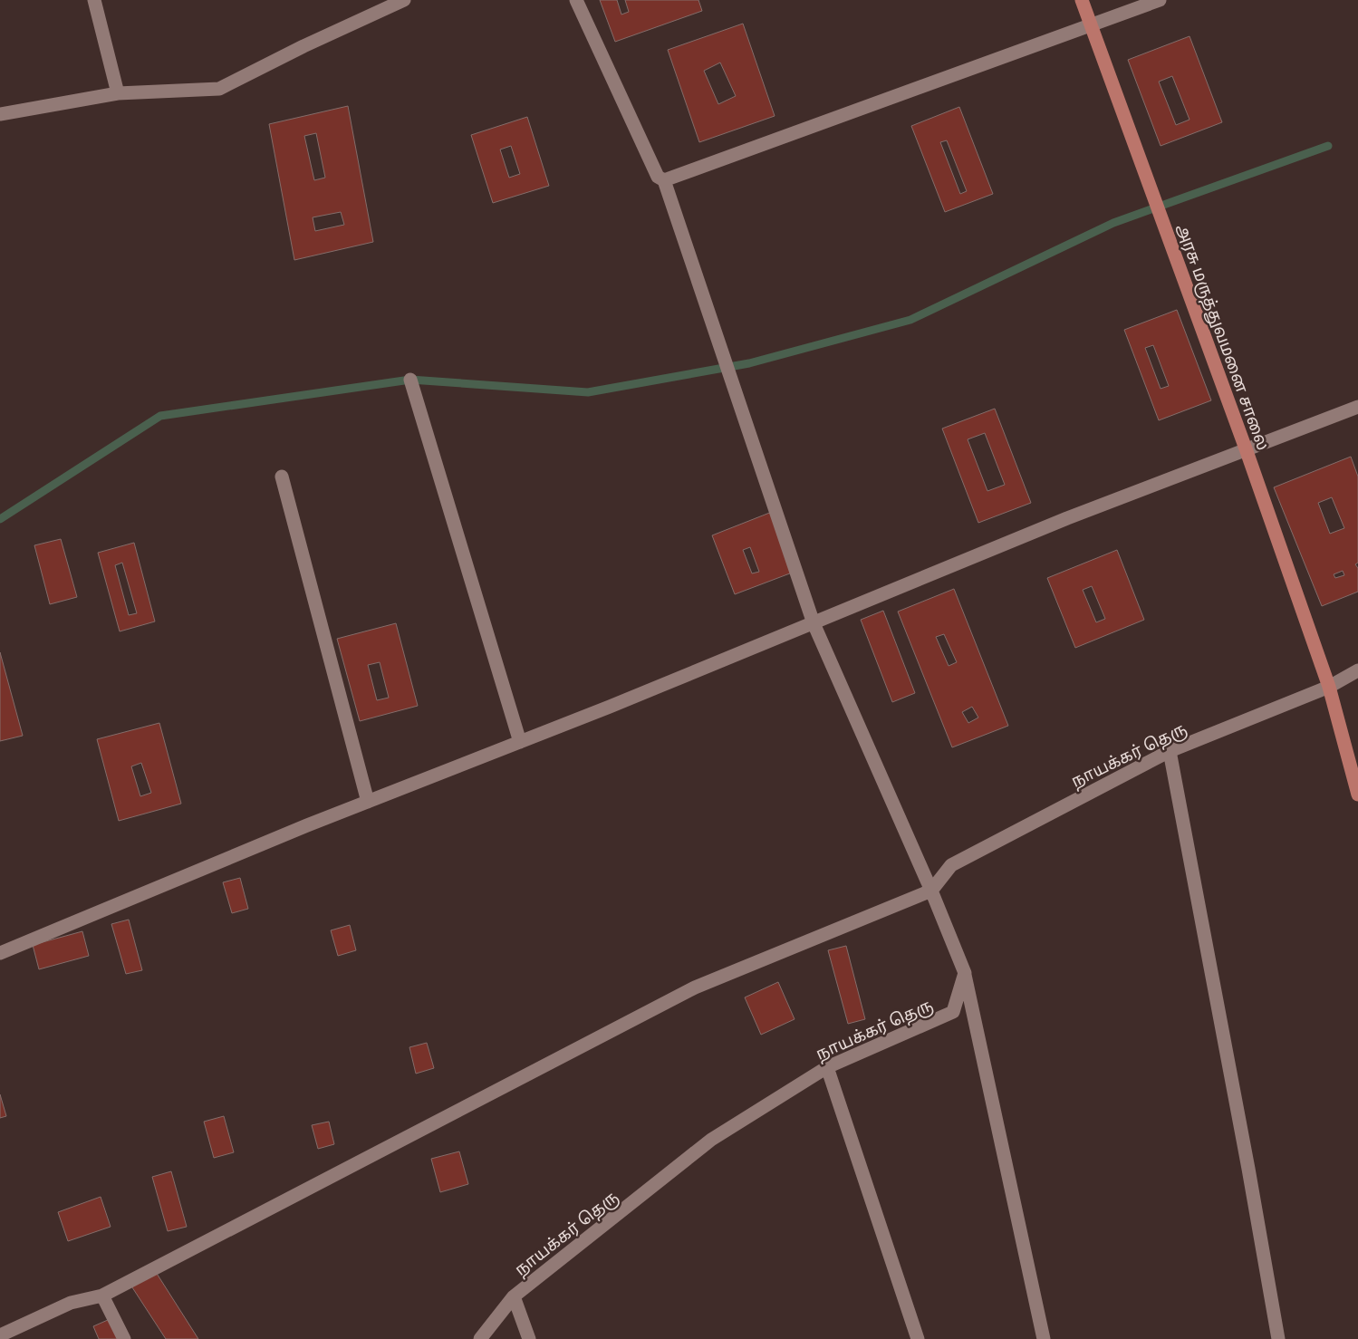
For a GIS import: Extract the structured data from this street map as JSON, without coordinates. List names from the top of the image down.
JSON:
{
  "streets": {
    "main road": ["அரசு மருத்துவமனை சாலை"],
    "street": ["நாயக்கர் தெரு"]
  },
  "crossings": [
    ["அரசு மருத்துவமனை சாலை", "நாயக்கர் தெரு"]
  ]
}
